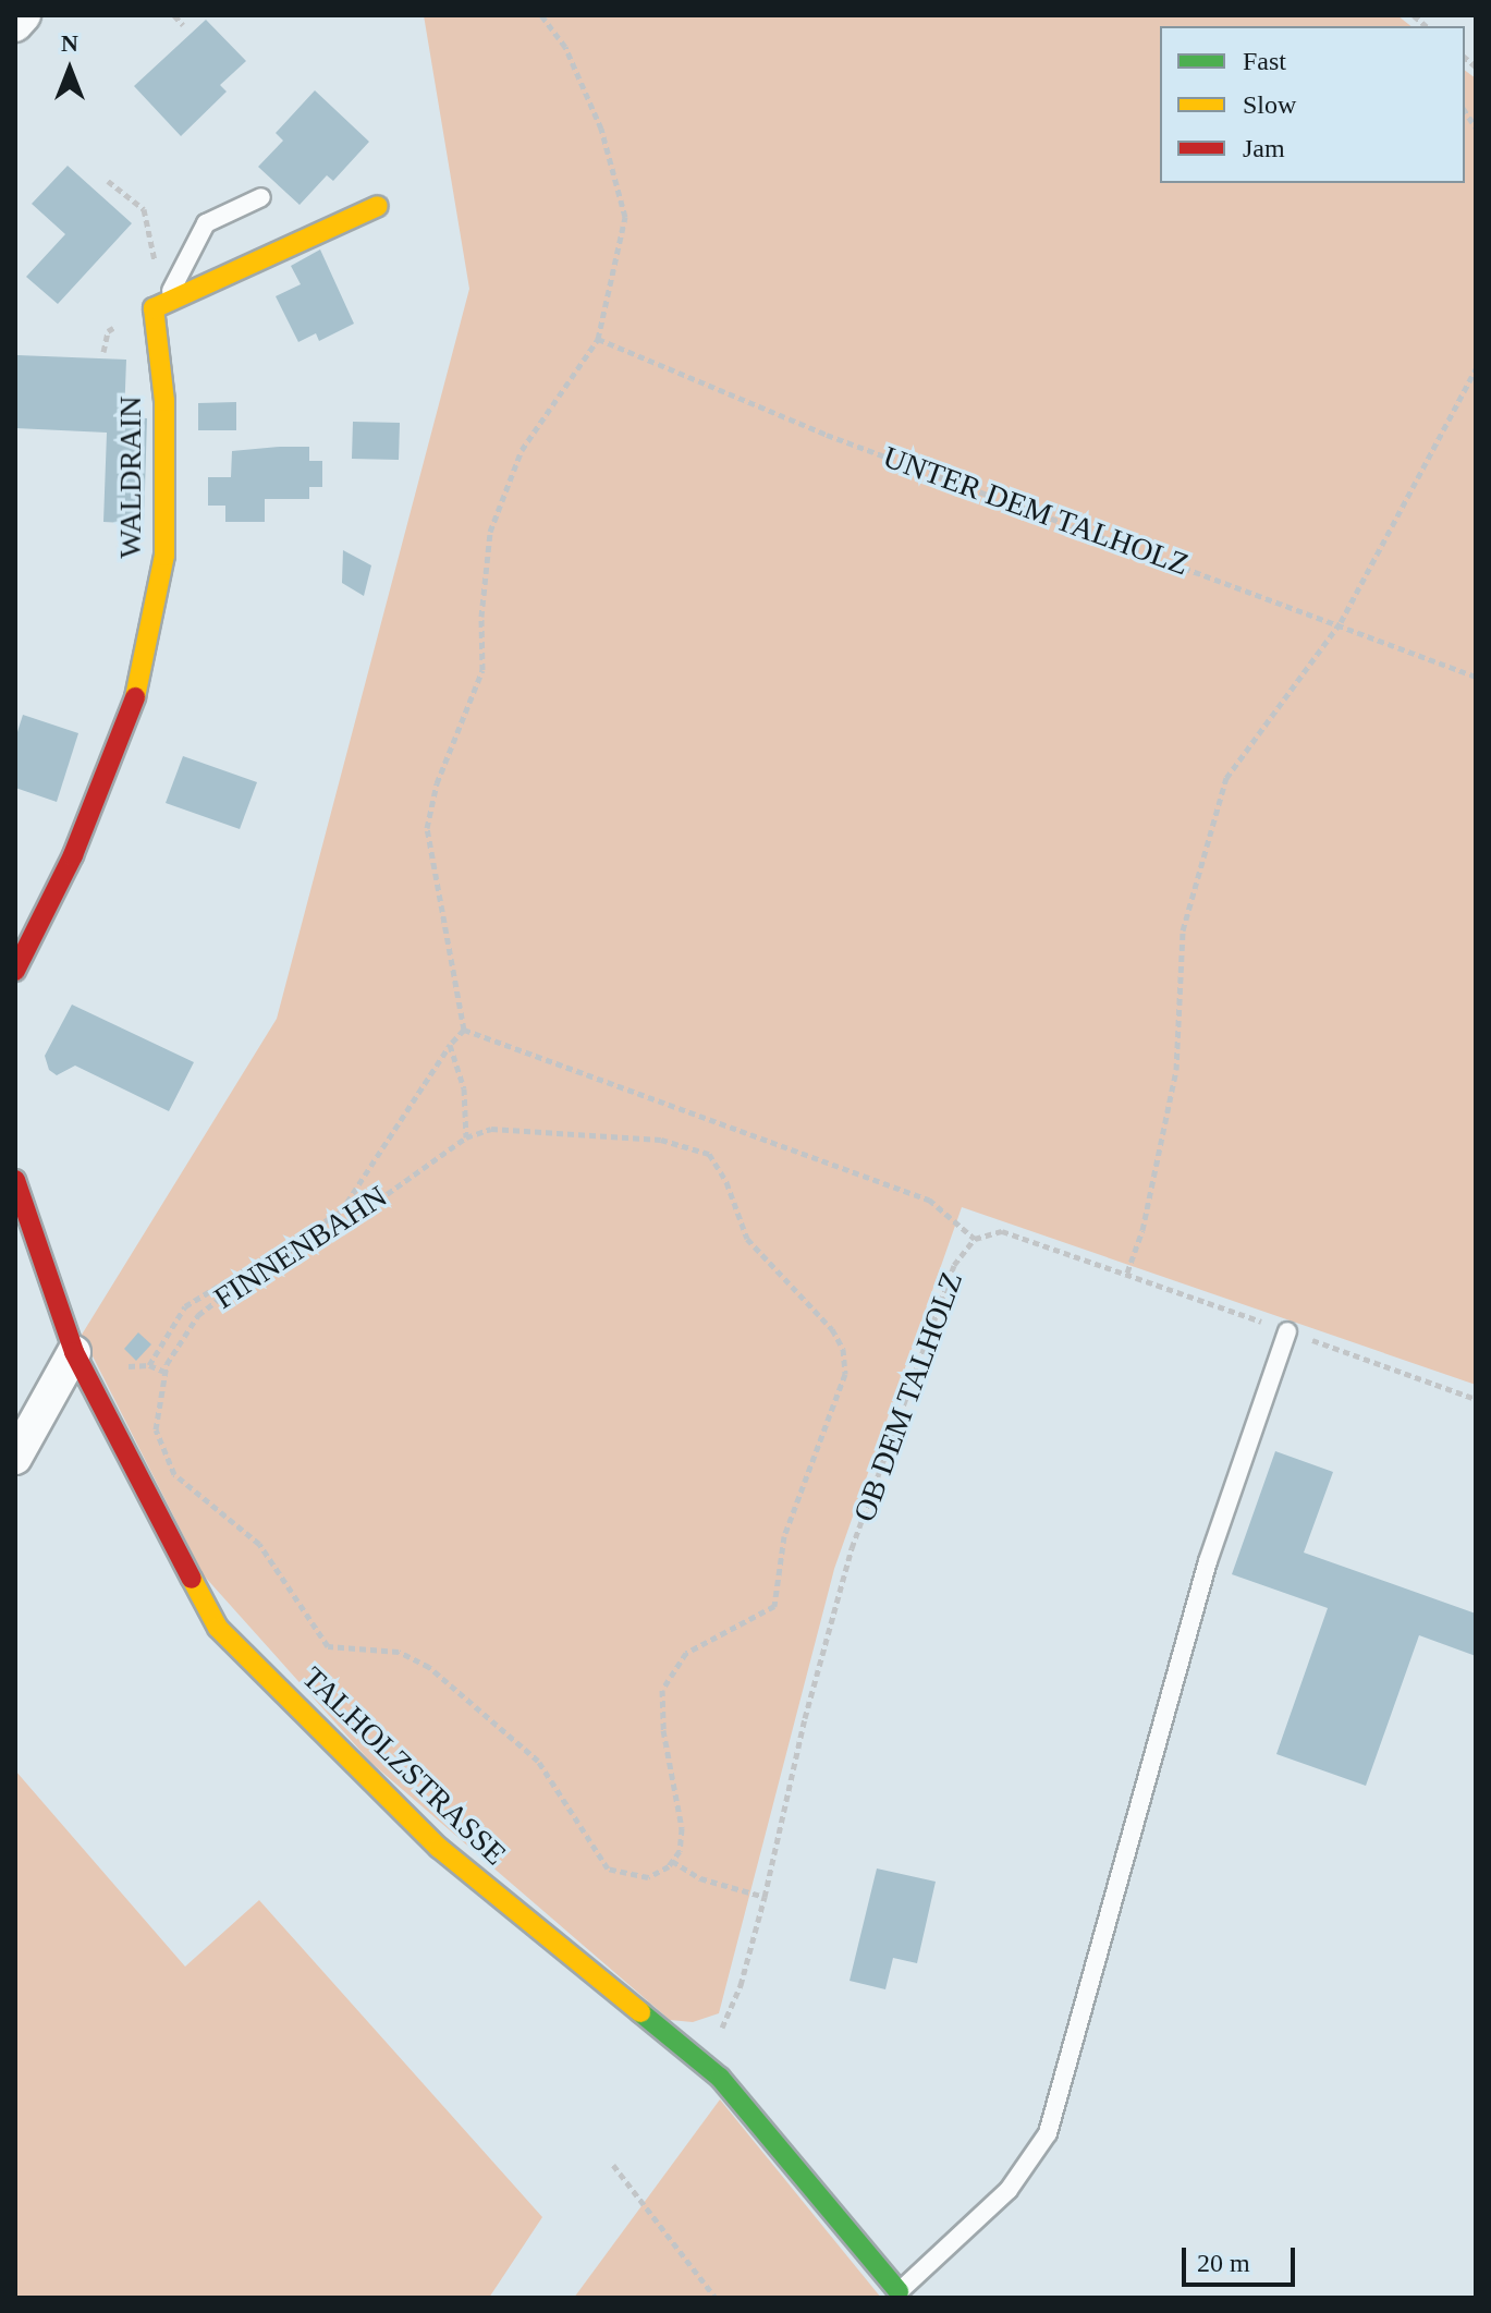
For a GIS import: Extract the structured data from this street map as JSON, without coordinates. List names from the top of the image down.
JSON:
{
  "streets": {
    "street": ["WALDRAIN", "TALHOLZSTRASSE"],
    "path": ["UNTER DEM TALHOLZ", "FINNENBAHN", "OB DEM TALHOLZ"]
  },
  "crossings": [
    ["OB DEM TALHOLZ", "TALHOLZSTRASSE"]
  ],
  "legend": ["Fast", "Slow", "Jam"],
  "scale_bar": "20 m",
  "north": "top"
}
